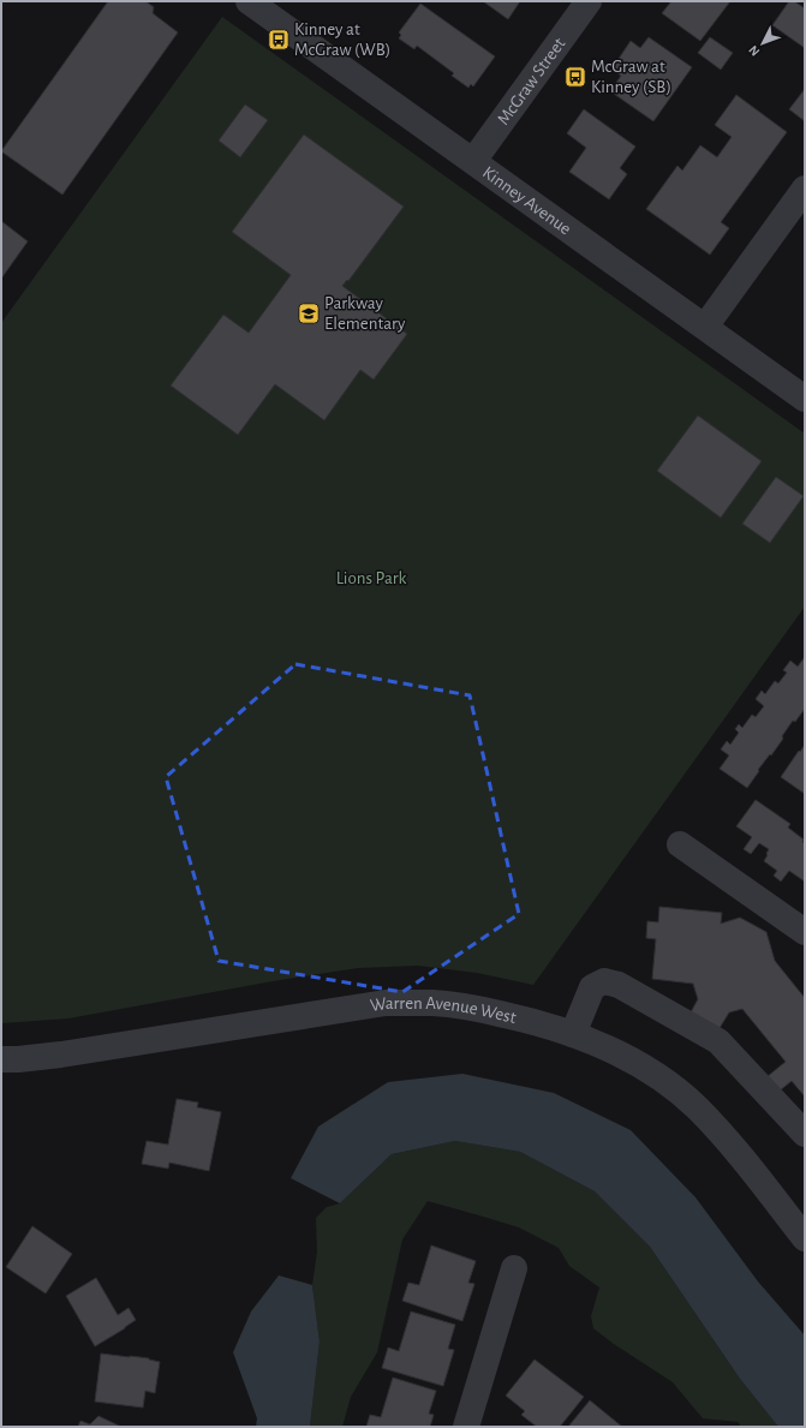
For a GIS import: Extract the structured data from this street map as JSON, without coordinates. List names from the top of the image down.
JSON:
{
  "streets": {
    "street": ["McGraw Street", "Kinney Avenue", "Warren Avenue West"]
  },
  "crossings": [
    ["McGraw Street", "Kinney Avenue"]
  ],
  "parks": ["Lions Park"],
  "places": {
    "bus stop": ["Kinney at McGraw (WB)", "McGraw at Kinney (SB)"],
    "school or university": ["Parkway Elementary"]
  },
  "north": "bottom left"
}
